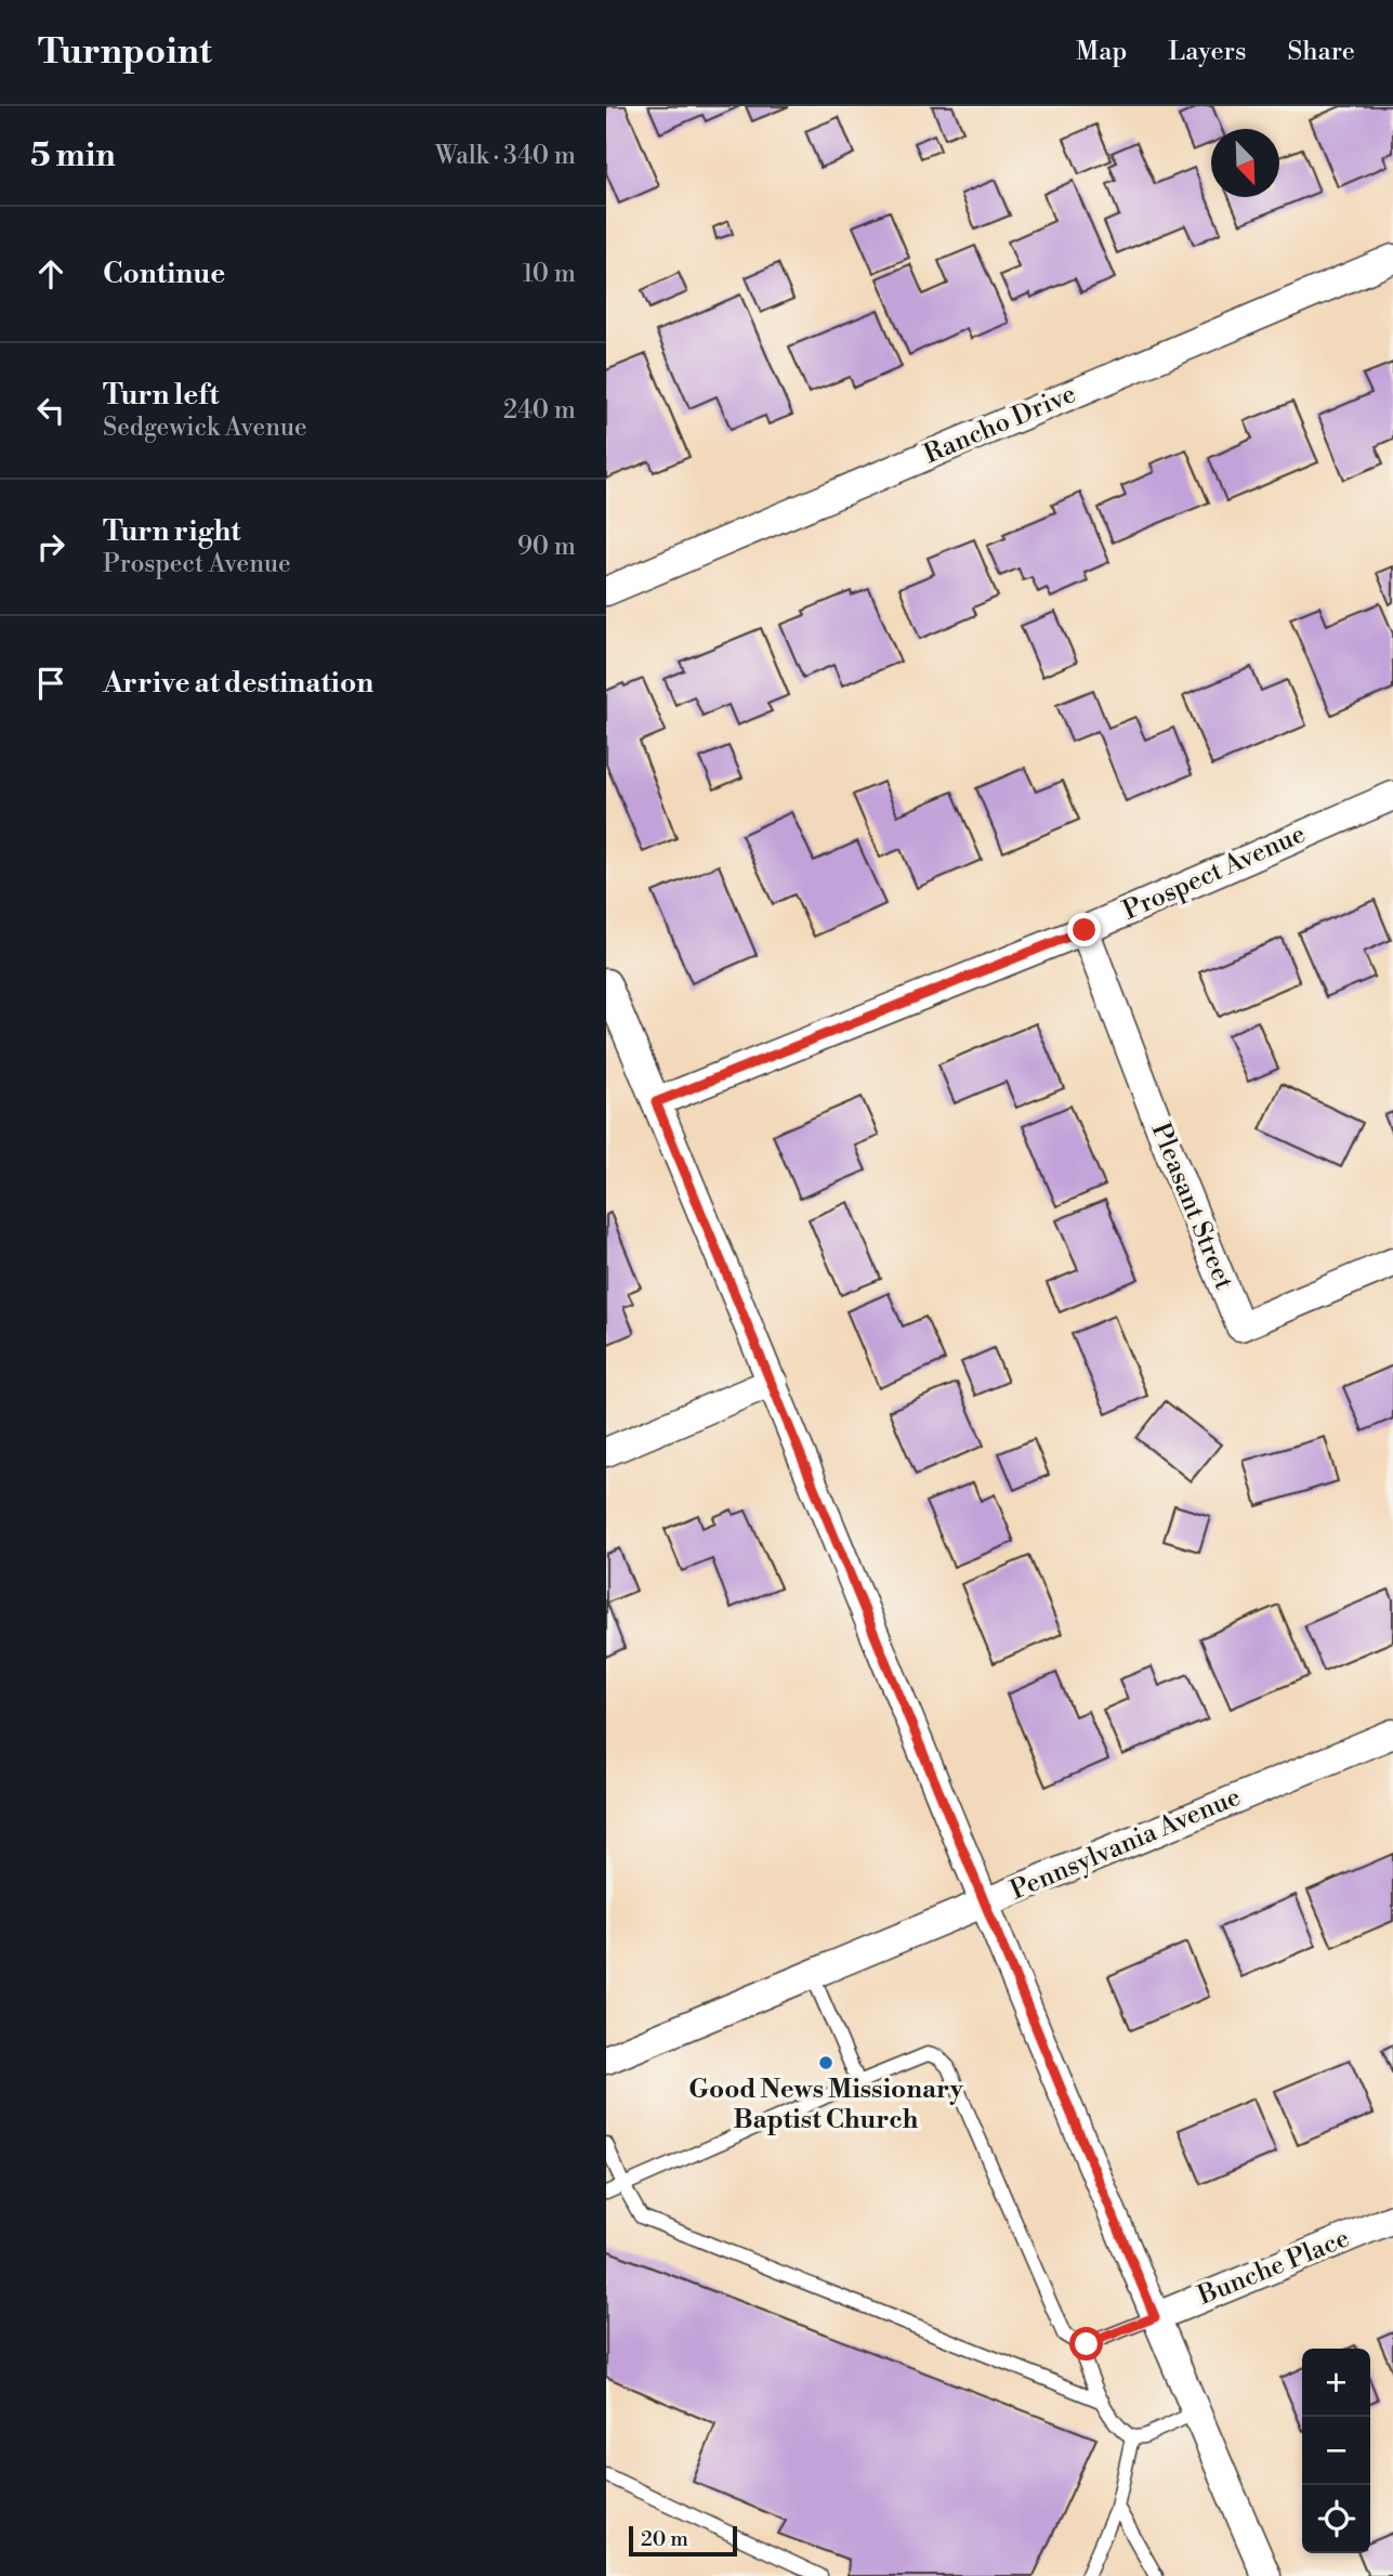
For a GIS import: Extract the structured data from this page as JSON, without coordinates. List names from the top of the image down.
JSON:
{
  "streets": {
    "street": [
      "Rancho Drive",
      "Prospect Avenue",
      "Pleasant Street",
      "Pennsylvania Avenue",
      "Bunche Place"
    ]
  },
  "crossings": [
    ["Prospect Avenue", "Pleasant Street"]
  ],
  "places": ["Good News Missionary Baptist Church"],
  "scale_bar": "20 m",
  "north": "bottom right",
  "page": {
    "header": "Turnpoint",
    "nav": ["Map", "Layers", "Share"],
    "heading": ["5 min", "Walk · 340 m"],
    "list": [
      ["Continue", "10 m"],
      ["Turn left", "Sedgewick Avenue", "240 m"],
      ["Turn right", "Prospect Avenue", "90 m"],
      "Arrive at destination"
    ],
    "map_buttons": ["+", "−"],
    "scale": "20 m"
  }
}
